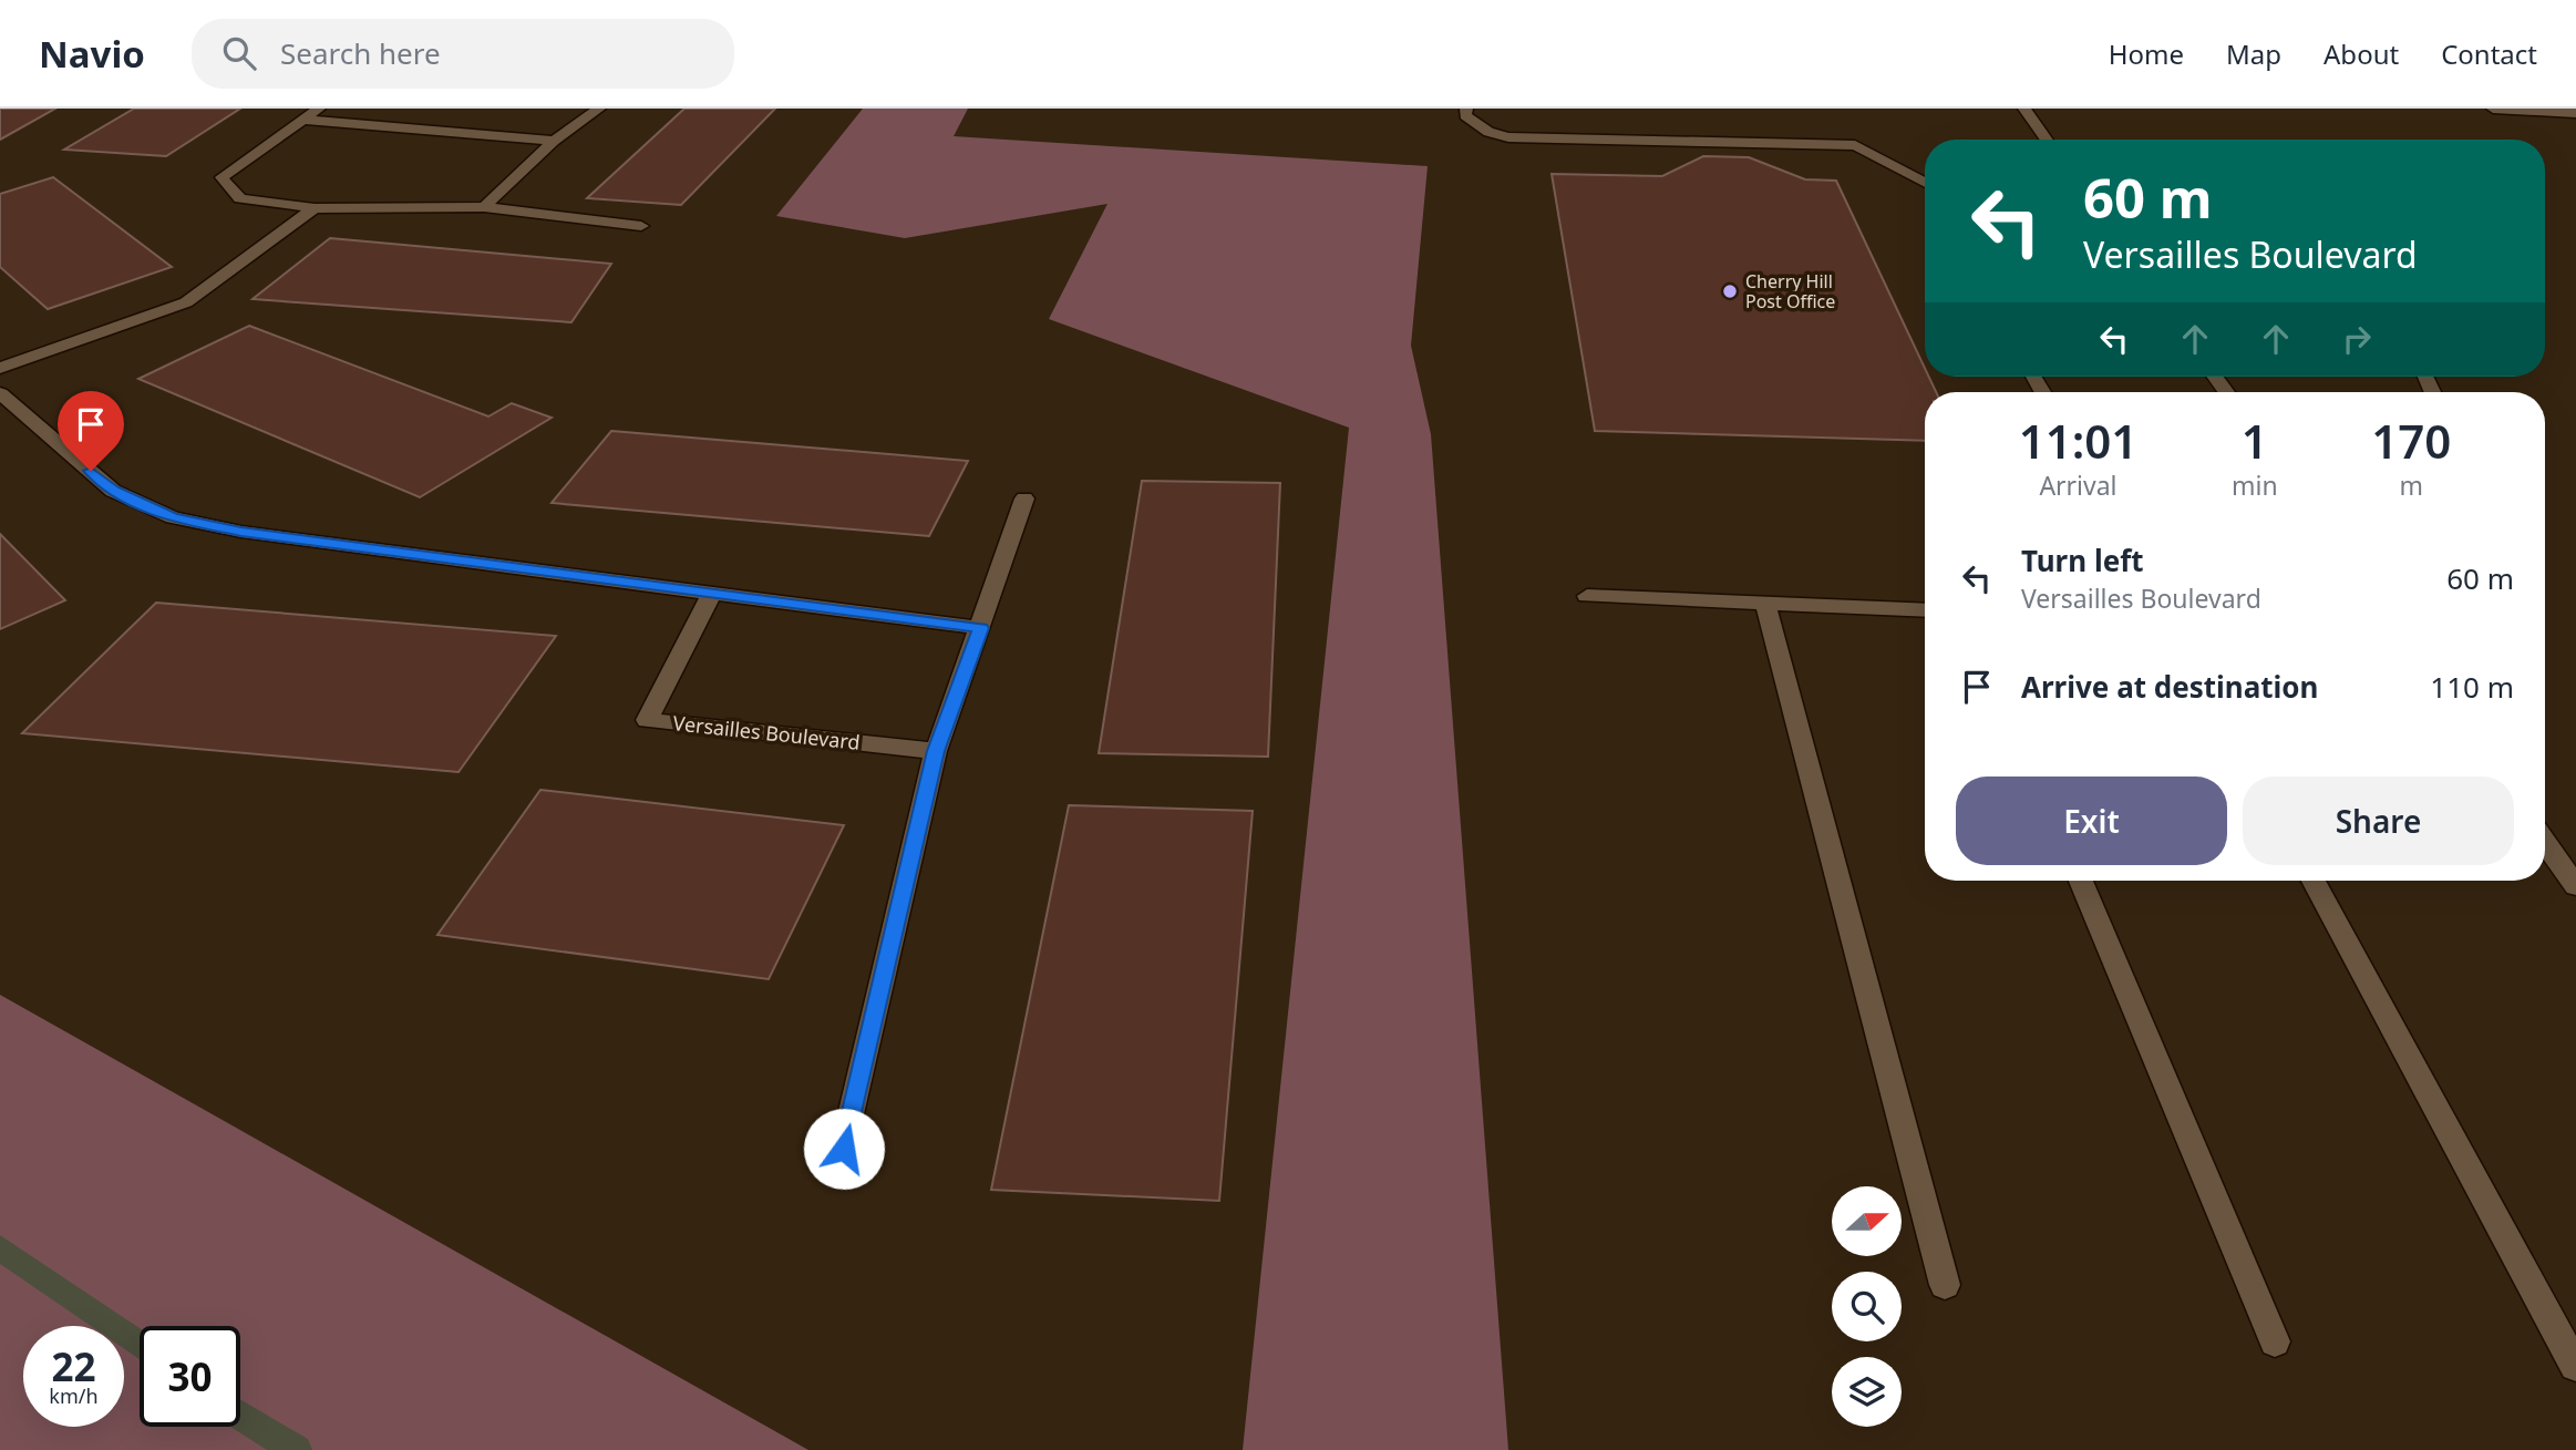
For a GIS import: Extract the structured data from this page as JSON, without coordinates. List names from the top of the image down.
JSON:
{
  "streets": {
    "street": ["Versailles Boulevard"]
  },
  "places": ["Cherry Hill Post Office"],
  "north": "right",
  "page": {
    "header": "Navio",
    "search": "Search here",
    "nav": [
      "Home",
      "Map",
      "About",
      "Contact"
    ],
    "turn": ["60 m", "Versailles Boulevard"],
    "eta": [
      "11:01",
      "Arrival",
      "1",
      "min",
      "170",
      "m"
    ],
    "list": [
      {
        "name": "Turn left",
        "note": "Versailles Boulevard",
        "value": "60 m"
      },
      {
        "name": "Arrive at destination",
        "value": "110 m"
      }
    ],
    "buttons": ["Exit", "Share"],
    "speed": "22 km/h",
    "limit": "30"
  }
}
